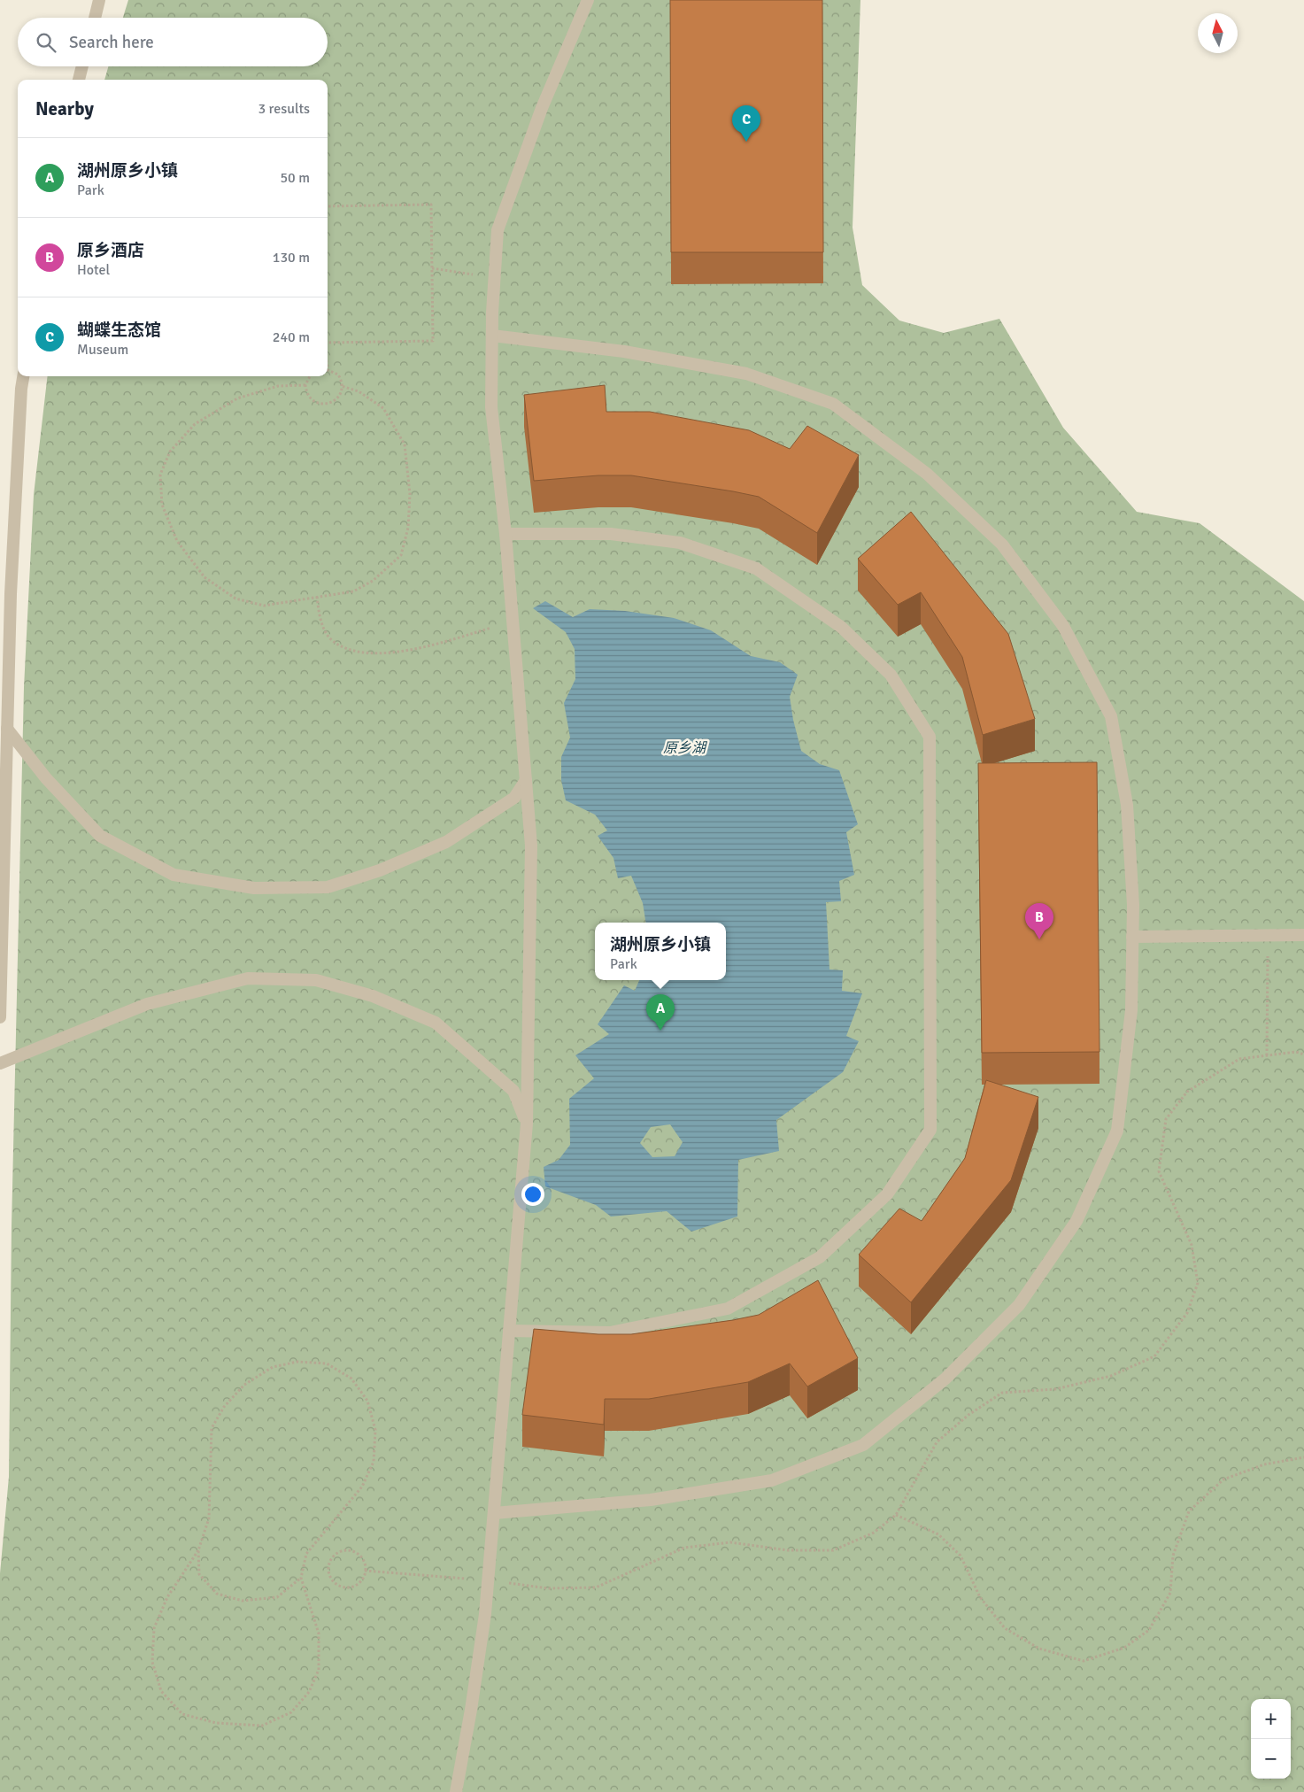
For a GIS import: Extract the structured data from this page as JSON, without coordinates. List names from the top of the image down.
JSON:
{
  "water": ["原乡湖"],
  "north": "top",
  "page": {
    "search": "Search here",
    "heading": ["Nearby", "3 results"],
    "pins": ["C", "B", "A"],
    "list": [
      {
        "mark": "A",
        "name": "湖州原乡小镇",
        "note": "Park",
        "value": "50 m"
      },
      {
        "mark": "B",
        "name": "原乡酒店",
        "note": "Hotel",
        "value": "130 m"
      },
      {
        "mark": "C",
        "name": "蝴蝶生态馆",
        "note": "Museum",
        "value": "240 m"
      }
    ],
    "popup": ["湖州原乡小镇", "Park"],
    "map_buttons": ["+", "−"]
  }
}
